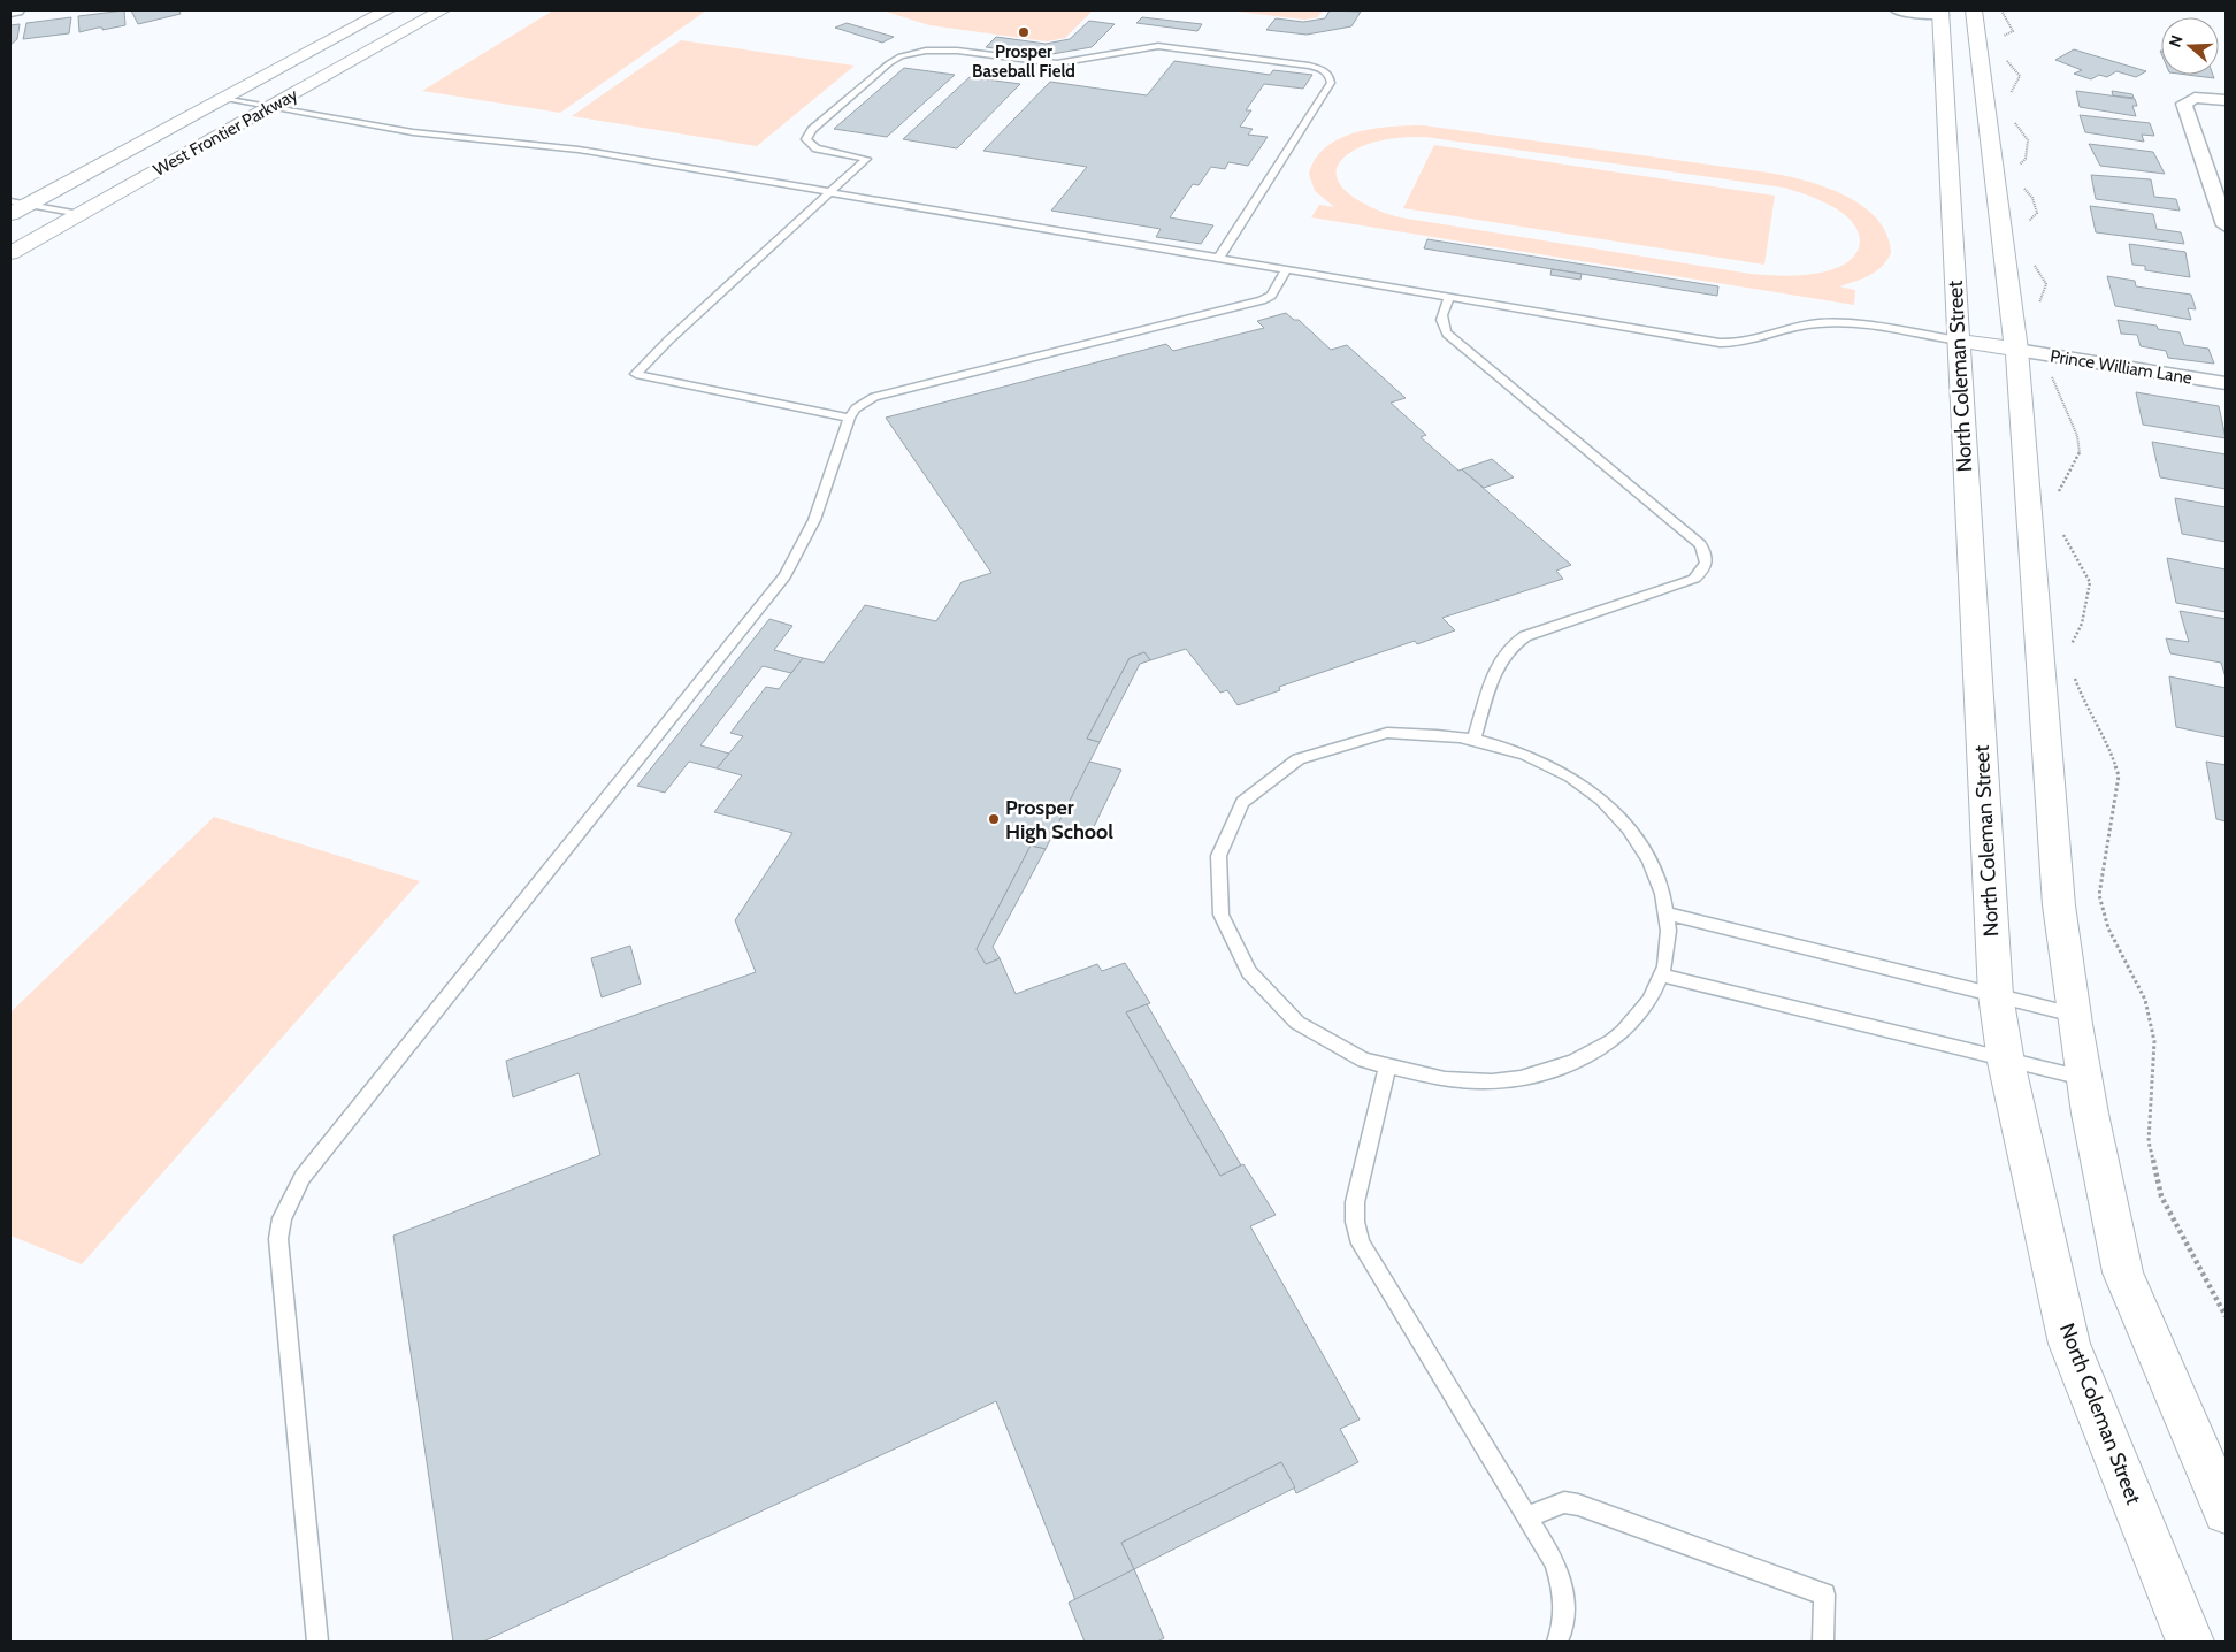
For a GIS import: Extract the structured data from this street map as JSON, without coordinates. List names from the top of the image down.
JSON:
{
  "streets": {
    "street": ["West Frontier Parkway", "Prince William Lane", "North Coleman Street"]
  },
  "places": ["Prosper Baseball Field", "Prosper High School"],
  "north": "left"
}
